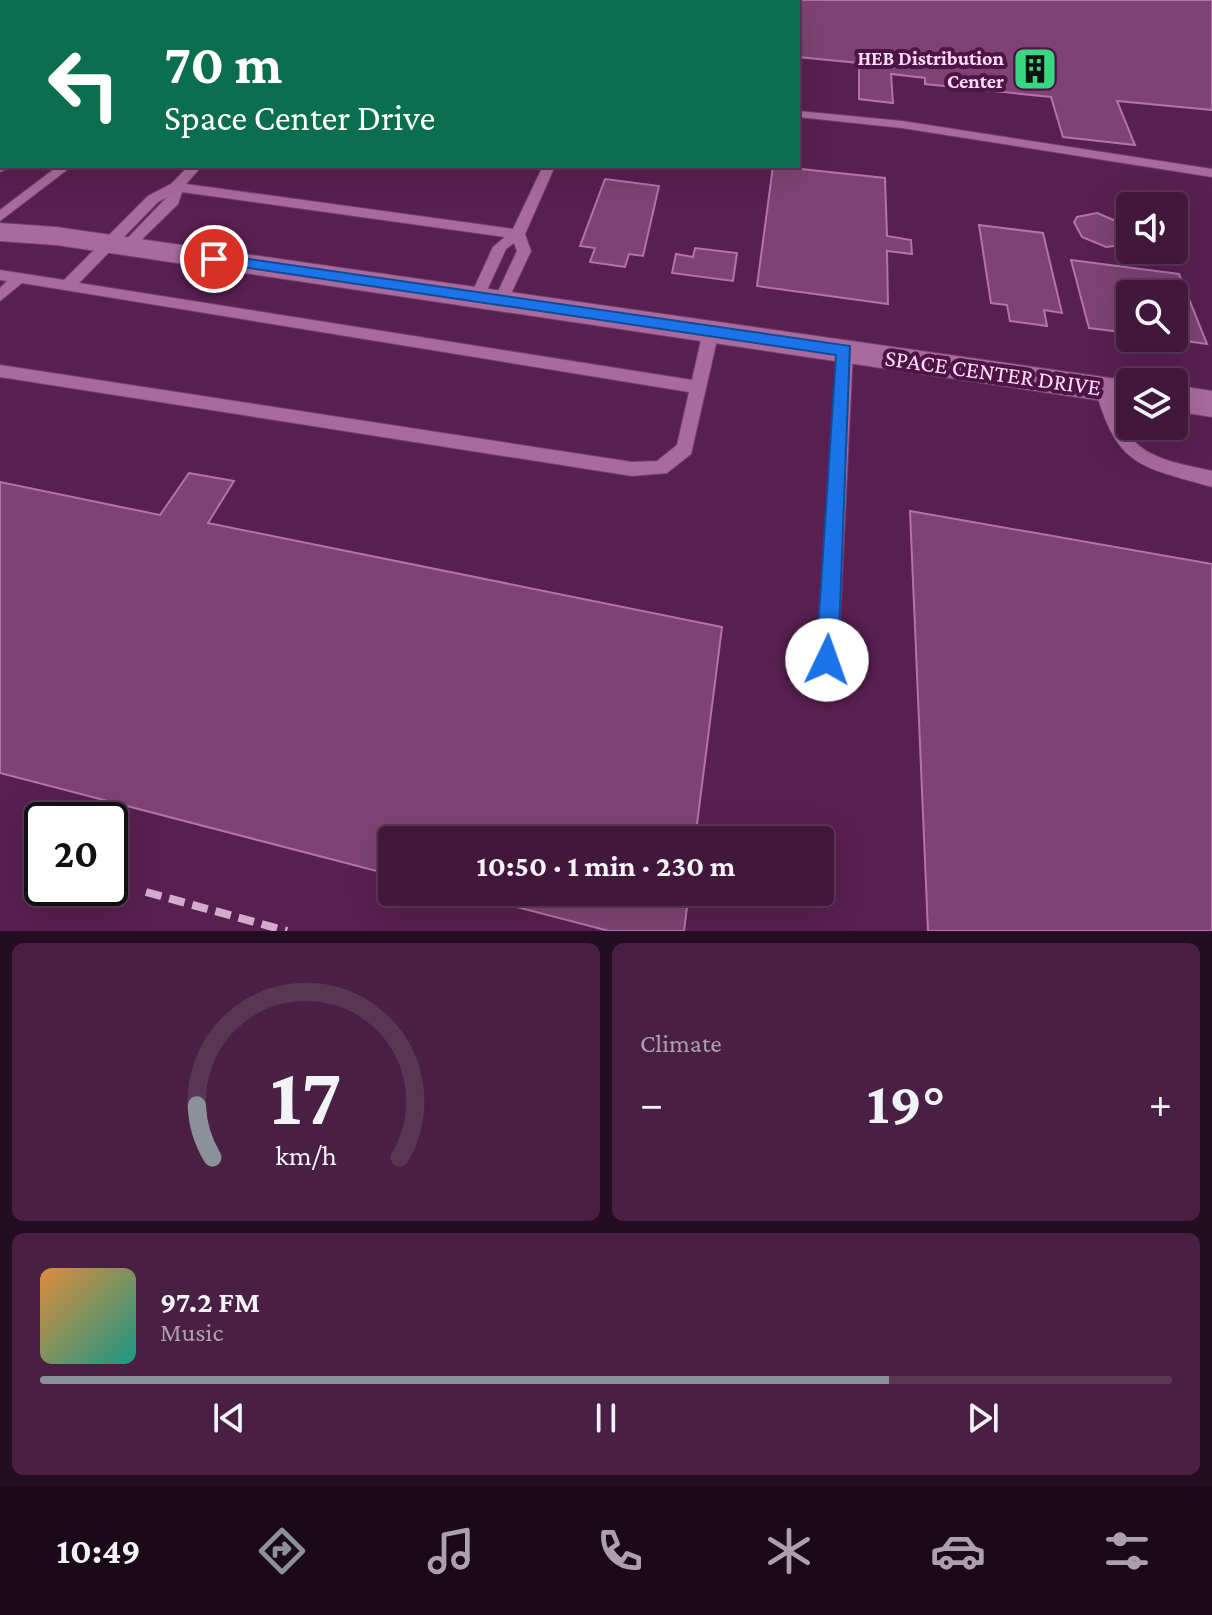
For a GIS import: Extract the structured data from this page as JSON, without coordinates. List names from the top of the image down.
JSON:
{
  "streets": {
    "street": ["SPACE CENTER DRIVE"]
  },
  "places": {
    "building": ["HEB Distribution Center"]
  },
  "page": {
    "turn": ["70 m", "Space Center Drive"],
    "limit": "20",
    "trip": "10:50 · 1 min · 230 m",
    "tile": "Climate",
    "heat": ["−", "19°", "+"],
    "song": ["97.2 FM", "Music"],
    "tabs": "10:49",
    "gauge": ["17", "km/h"]
  }
}
